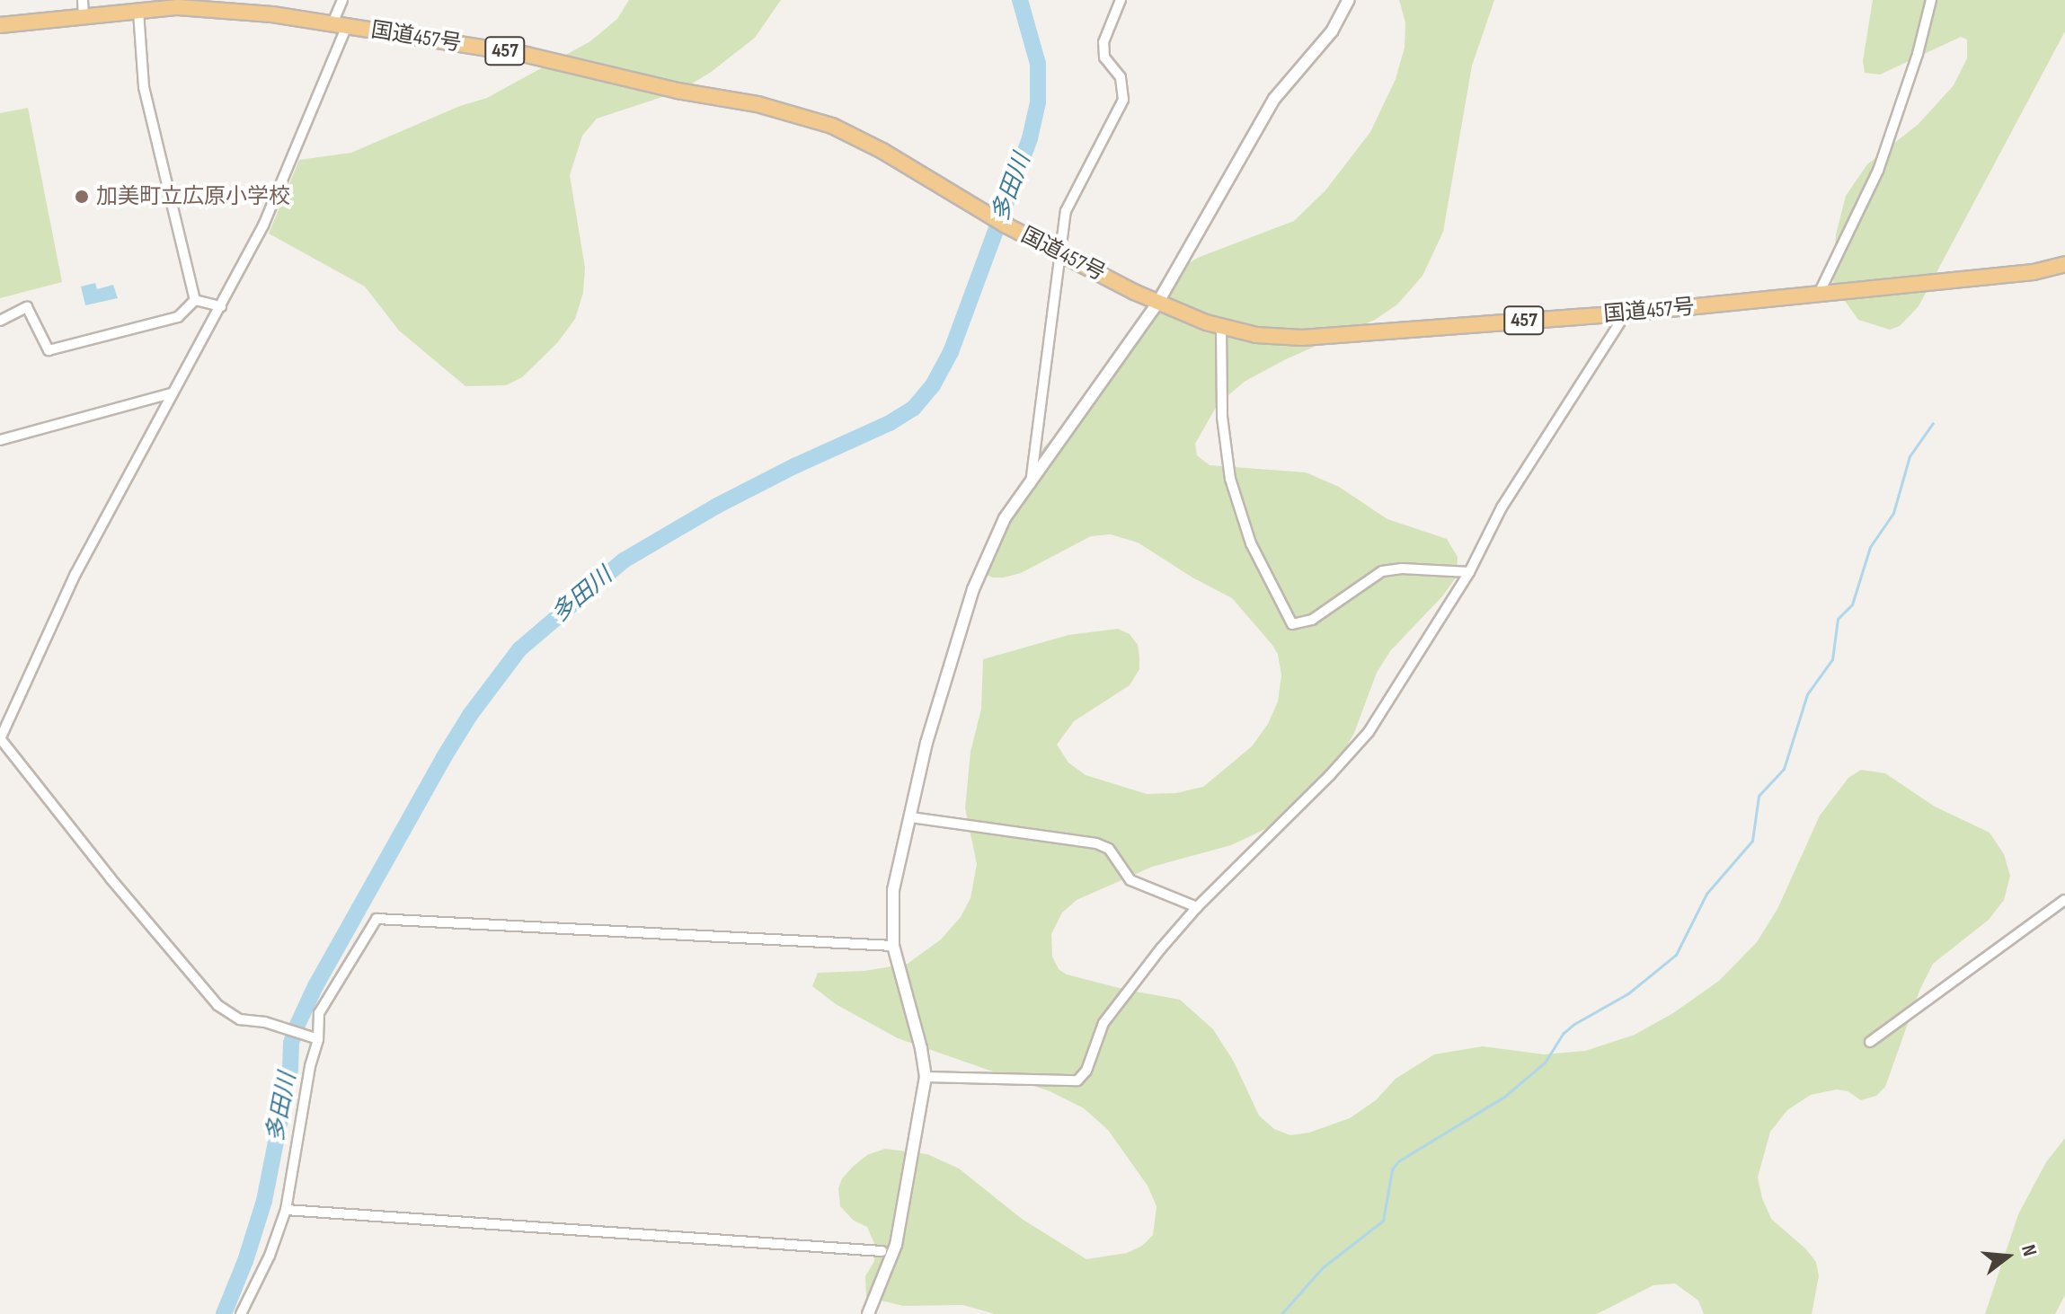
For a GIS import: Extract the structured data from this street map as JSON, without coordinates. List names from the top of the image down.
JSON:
{
  "streets": {
    "highway": ["国道457号", "457"]
  },
  "water": ["多田川"],
  "places": ["加美町立広原小学校"],
  "north": "right"
}
